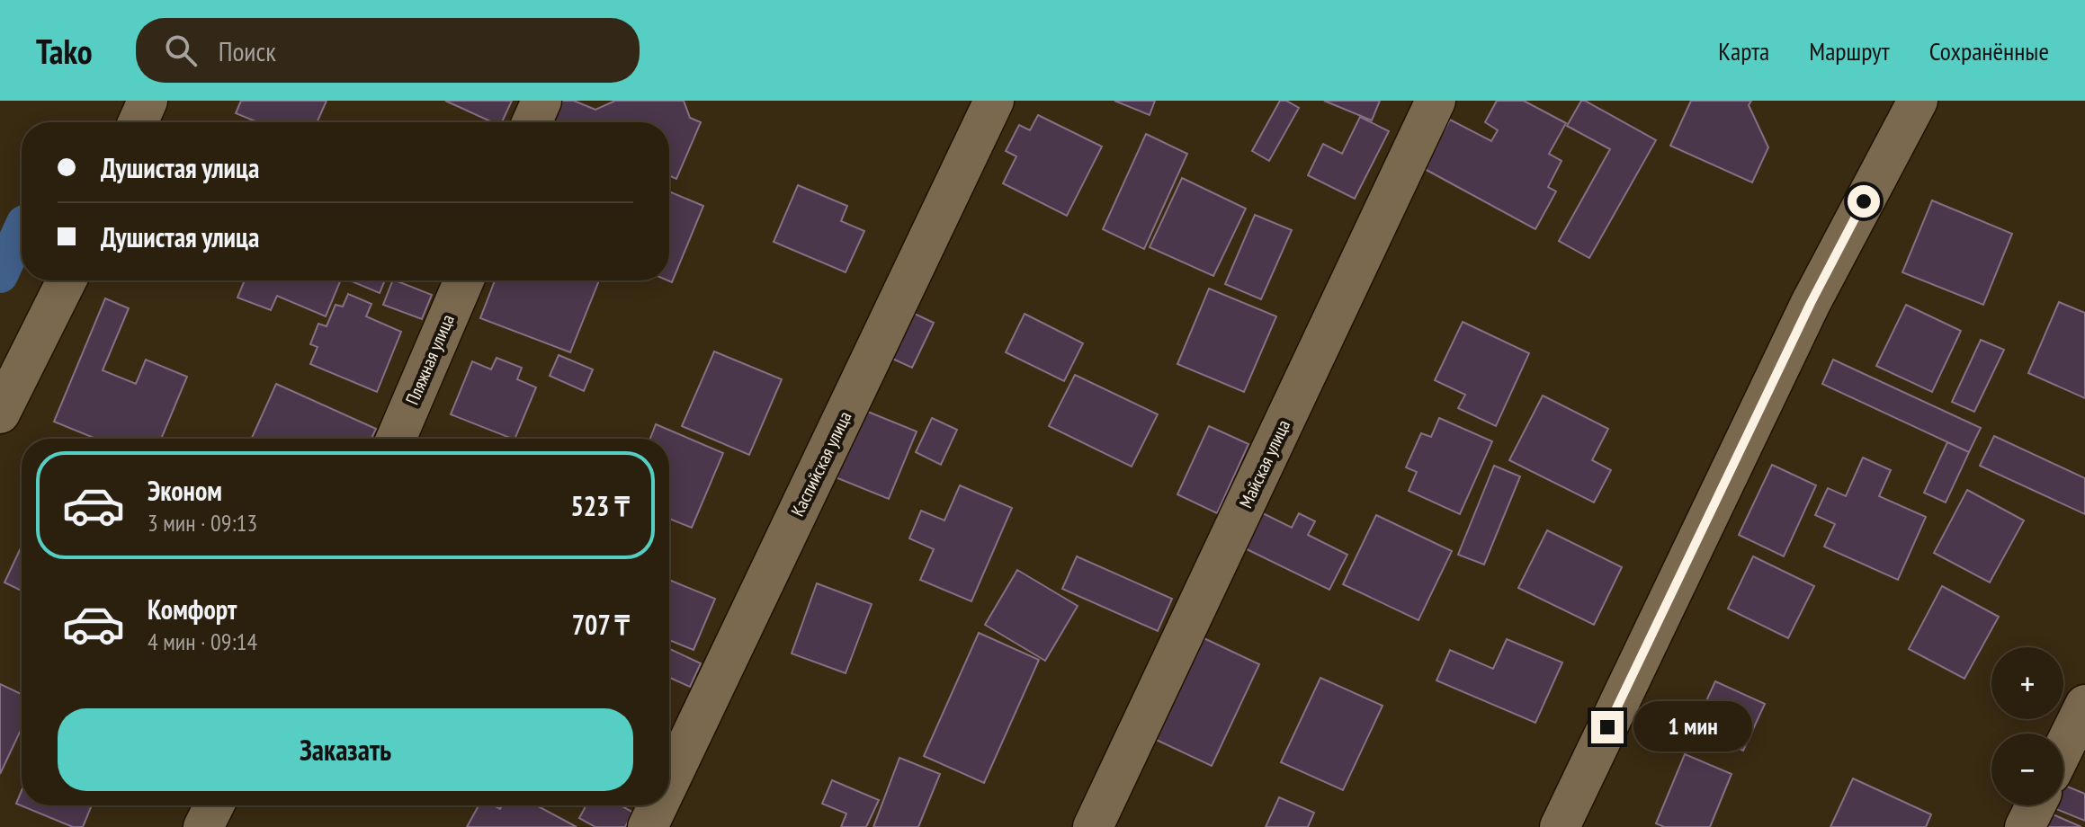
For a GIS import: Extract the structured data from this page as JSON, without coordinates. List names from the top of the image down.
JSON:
{
  "streets": {
    "street": ["Пляжная улица", "Каспийская улица", "Майская улица"]
  },
  "page": {
    "header": "Tako",
    "search": "Поиск",
    "nav": ["Карта", "Маршрут", "Сохранённые"],
    "banner": ["Душистая улица", "Душистая улица"],
    "list": [
      {
        "name": "Эконом",
        "note": "3 мин · 09:13",
        "value": "523 ₸"
      },
      {
        "name": "Комфорт",
        "note": "4 мин · 09:14",
        "value": "707 ₸"
      }
    ],
    "map_buttons": ["+", "−"],
    "buttons": "Заказать",
    "bubble": "1 мин"
  }
}
